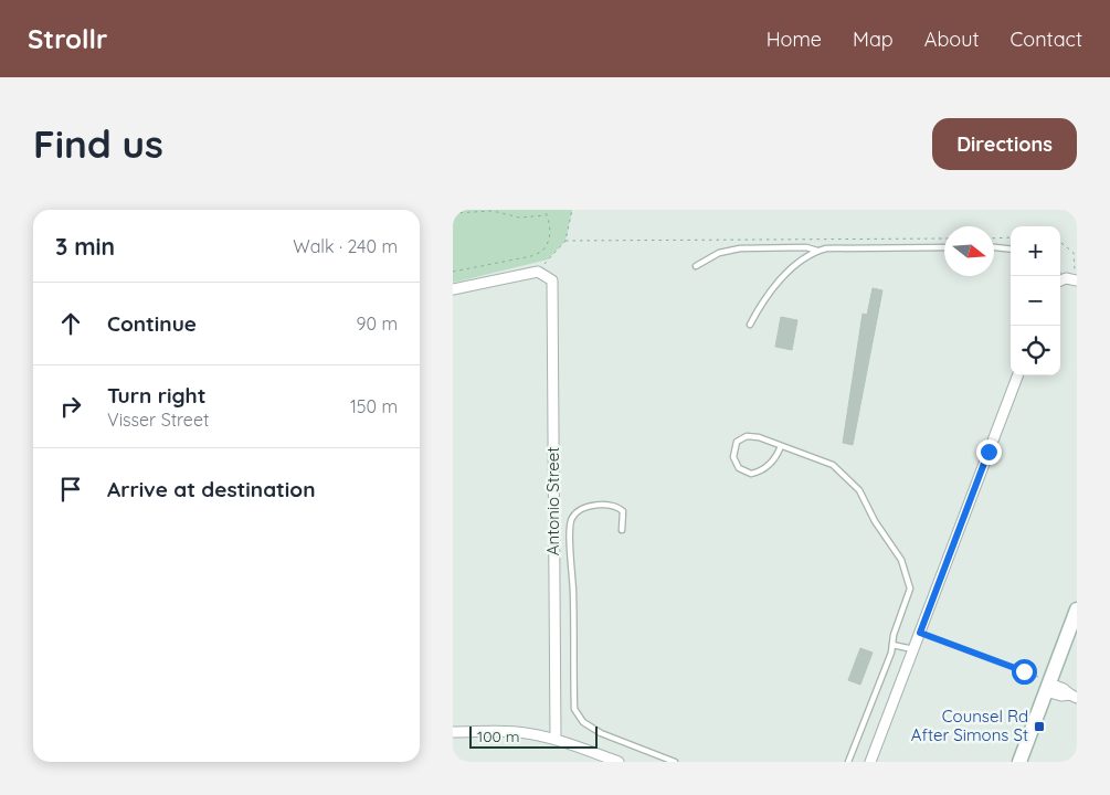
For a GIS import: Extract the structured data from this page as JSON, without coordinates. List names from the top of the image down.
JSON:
{
  "streets": {
    "street": ["Antonio Street"]
  },
  "places": {
    "transit": ["Counsel Rd After Simons St"]
  },
  "scale_bar": "100 m",
  "north": "right",
  "page": {
    "header": "Strollr",
    "nav": [
      "Home",
      "Map",
      "About",
      "Contact"
    ],
    "buttons": "Directions",
    "title": "Find us",
    "heading": ["3 min", "Walk · 240 m"],
    "map_buttons": ["+", "−"],
    "list": [
      ["Continue", "90 m"],
      ["Turn right", "Visser Street", "150 m"],
      "Arrive at destination"
    ],
    "scale": "100 m"
  }
}
